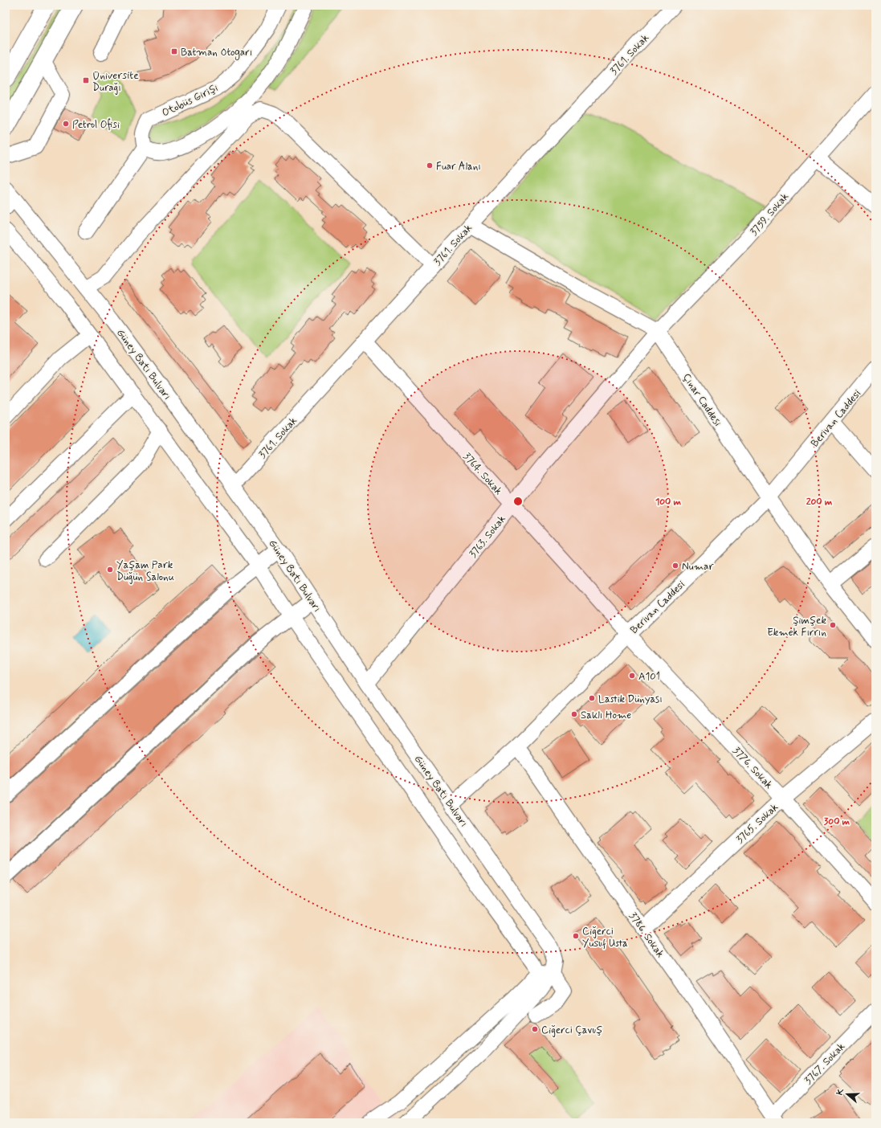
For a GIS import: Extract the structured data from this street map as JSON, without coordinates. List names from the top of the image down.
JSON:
{
  "streets": {
    "street": [
      "3761. Sokak",
      "Otobüs Girişi",
      "3759. Sokak",
      "Güney Batı Bulvarı",
      "Çınar Caddesi",
      "Berivan Caddesi",
      "3764. Sokak",
      "3763. Sokak",
      "3776. Sokak",
      "3765. Sokak",
      "3786. Sokak",
      "3767. Sokak"
    ]
  },
  "crossings": [
    ["3761. Sokak", "Güney Batı Bulvarı"],
    ["3761. Sokak", "Çınar Caddesi"],
    ["3761. Sokak", "3764. Sokak"],
    ["3759. Sokak", "Çınar Caddesi"],
    ["3759. Sokak", "3763. Sokak"],
    ["Güney Batı Bulvarı", "Berivan Caddesi"],
    ["Güney Batı Bulvarı", "3763. Sokak"],
    ["Çınar Caddesi", "Berivan Caddesi"],
    ["Çınar Caddesi", "3763. Sokak"],
    ["Berivan Caddesi", "3764. Sokak"],
    ["Berivan Caddesi", "3776. Sokak"],
    ["Berivan Caddesi", "3786. Sokak"],
    ["3764. Sokak", "3763. Sokak"],
    ["3764. Sokak", "3776. Sokak"],
    ["3776. Sokak", "3765. Sokak"],
    ["3765. Sokak", "3786. Sokak"],
    ["3786. Sokak", "3767. Sokak"]
  ],
  "places": {
    "transit": ["Batman Otogarı", "Üniversite Durağı"],
    "other": [
      "Petrol Ofisi",
      "Fuar Alanı",
      "Numar",
      "Yaşam Park Düğün Salonu",
      "Şimşek Ekmek Fırrın",
      "A101",
      "Lastik Dünyası",
      "Saklı Home",
      "Ciğerci Yusuf Usta",
      "Ciğerci Çavuş"
    ]
  },
  "north": "left",
  "rings": ["100 m", "200 m", "300 m"]
}
